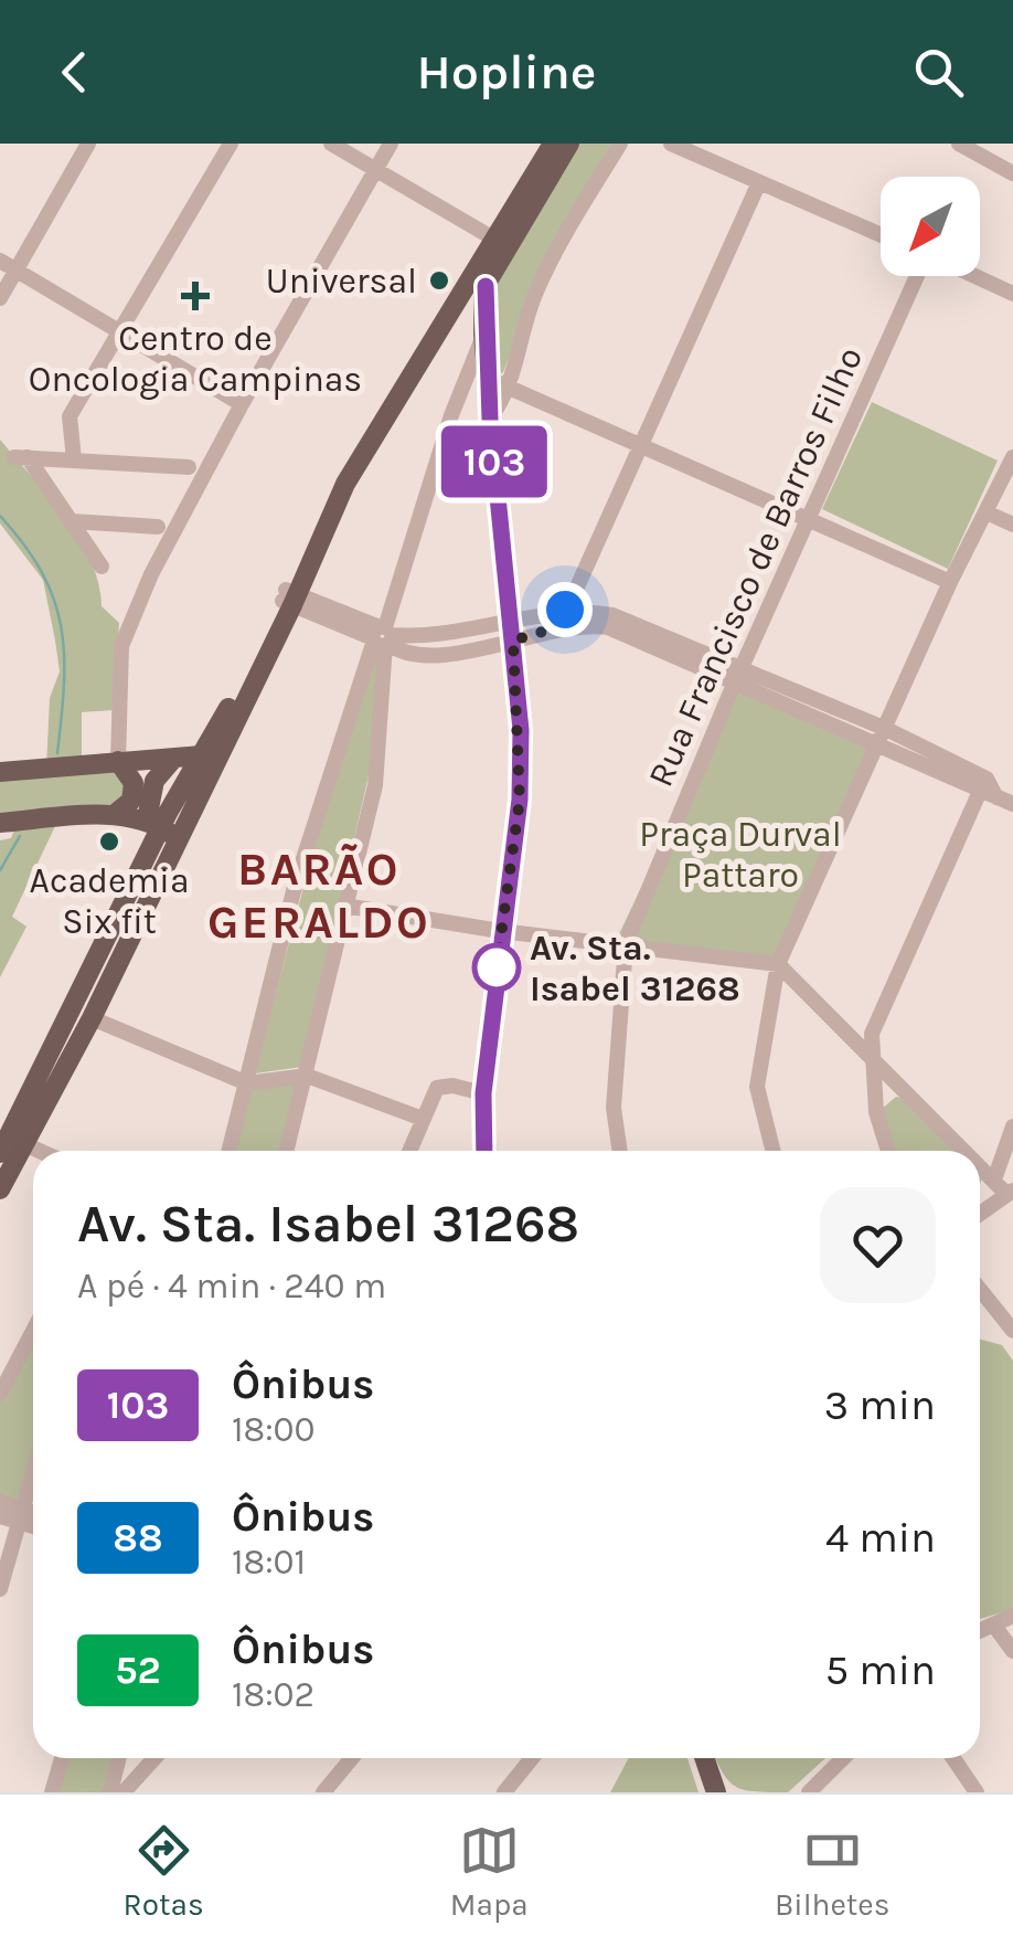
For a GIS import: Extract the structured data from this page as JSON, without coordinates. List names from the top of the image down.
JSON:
{
  "streets": {
    "street": ["Rua Francisco de Barros Filho"]
  },
  "districts": ["BARÃO GERALDO"],
  "parks": ["Praça Durval Pattaro"],
  "places": {
    "other": ["Universal", "Academia Six fit", "Av. Sta. Isabel 31268"],
    "health": ["Centro de Oncologia Campinas"]
  },
  "lines": ["bus line 103"],
  "north": "bottom left",
  "page": {
    "header": "Hopline",
    "on_map": "103",
    "heading": ["Av. Sta. Isabel 31268", "A pé · 4 min · 240 m"],
    "list": [
      {
        "mark": "103",
        "name": "Ônibus",
        "note": "18:00",
        "value": "3 min"
      },
      {
        "mark": "88",
        "name": "Ônibus",
        "note": "18:01",
        "value": "4 min"
      },
      {
        "mark": "52",
        "name": "Ônibus",
        "note": "18:02",
        "value": "5 min"
      }
    ],
    "tabs": ["Rotas", "Mapa", "Bilhetes"]
  }
}
